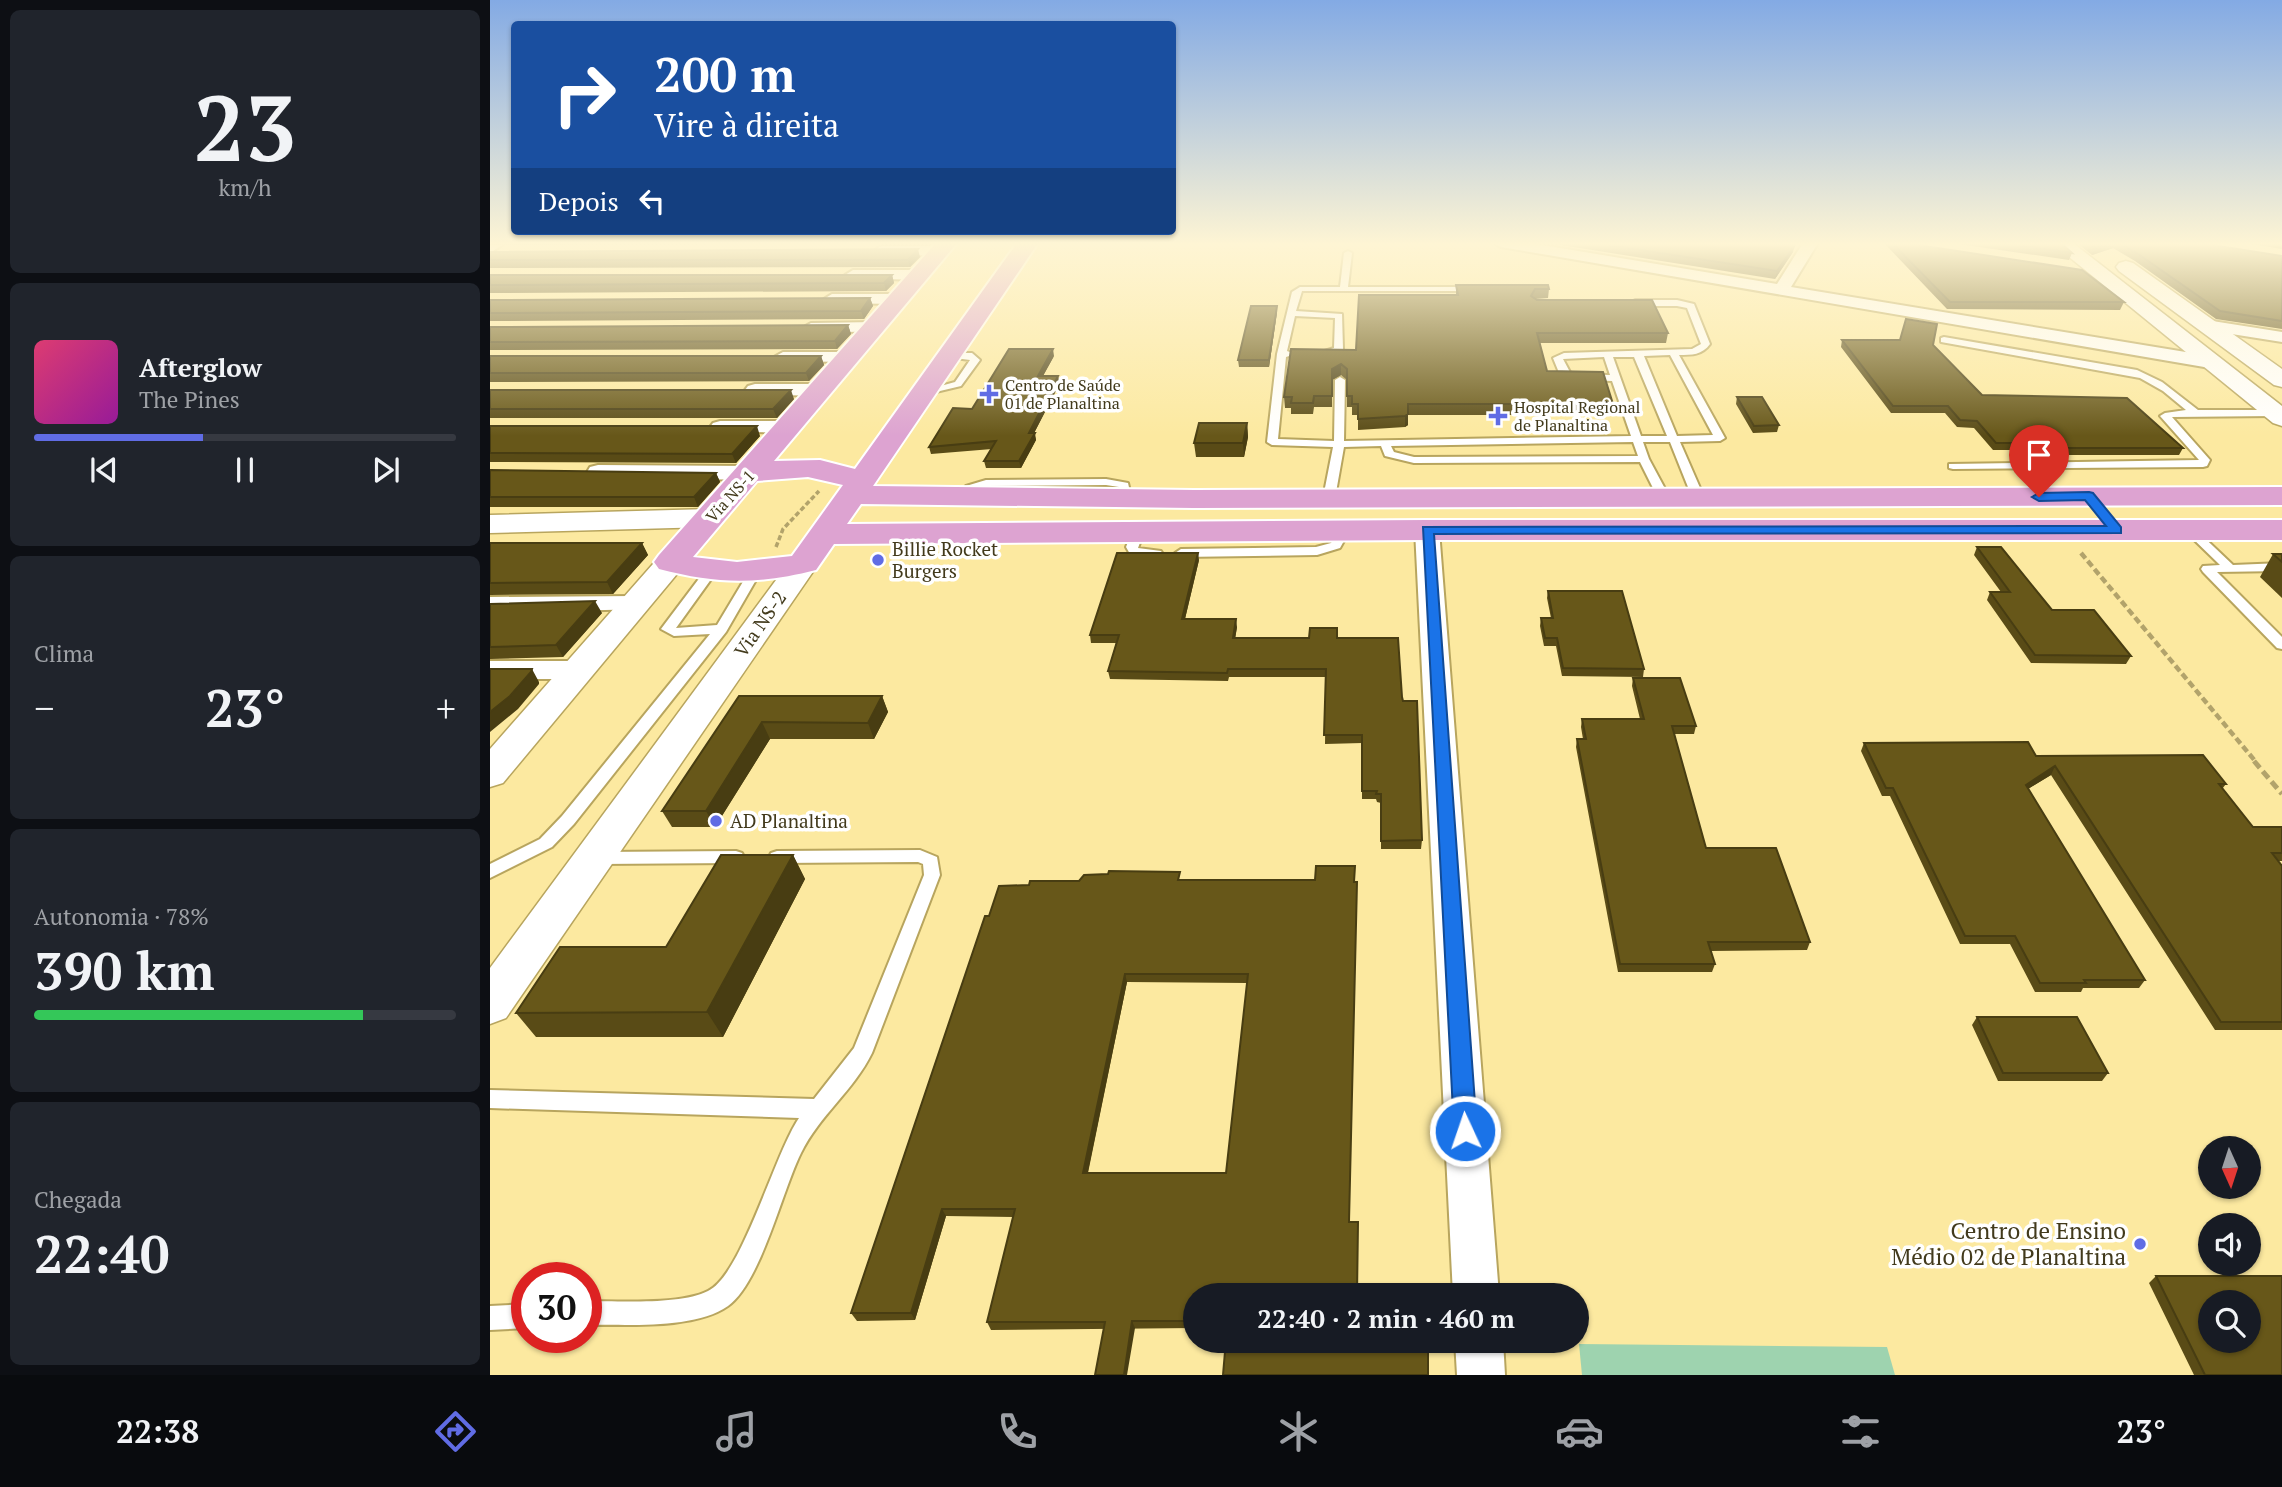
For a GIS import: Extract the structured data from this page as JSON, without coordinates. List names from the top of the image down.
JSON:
{
  "streets": {
    "main road": ["Via NS-1", "Via NS-2"]
  },
  "places": {
    "health": ["Centro de Saúde 01 de Planaltina", "Hospital Regional de Planaltina"],
    "other": ["Billie Rocket Burgers", "AD Planaltina", "Centro de Ensino Médio 02 de Planaltina"]
  },
  "north": "bottom",
  "page": {
    "tile": [
      ["23", "km/h"],
      "Clima",
      ["Autonomia · 78%", "390 km"],
      ["Chegada", "22:40"]
    ],
    "turn": ["200 m", "Vire à direita"],
    "then": "Depois",
    "song": ["Afterglow", "The Pines"],
    "heat": ["−", "23°", "+"],
    "limit": "30",
    "trip": "22:40 · 2 min · 460 m",
    "tabs": ["22:38", "23°"]
  }
}
